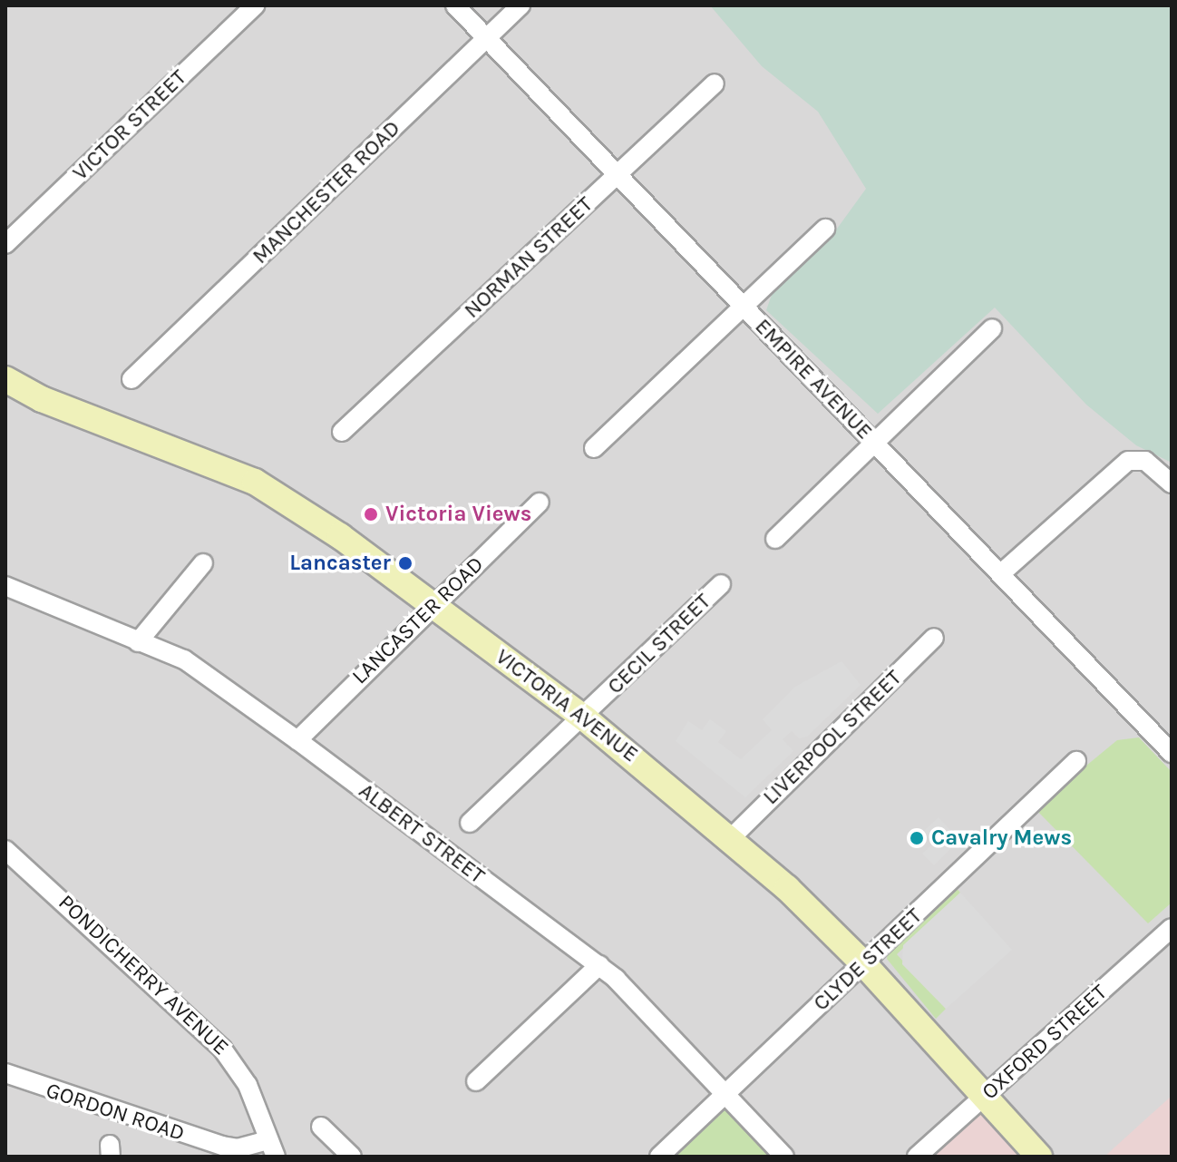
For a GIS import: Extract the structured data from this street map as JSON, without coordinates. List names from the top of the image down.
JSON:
{
  "streets": {
    "street": [
      "VICTOR STREET",
      "MANCHESTER ROAD",
      "NORMAN STREET",
      "EMPIRE AVENUE",
      "LANCASTER ROAD",
      "CECIL STREET",
      "VICTORIA AVENUE",
      "LIVERPOOL STREET",
      "ALBERT STREET",
      "CLYDE STREET",
      "PONDICHERRY AVENUE",
      "OXFORD STREET",
      "GORDON ROAD"
    ]
  },
  "crossings": [
    ["MANCHESTER ROAD", "EMPIRE AVENUE"],
    ["NORMAN STREET", "EMPIRE AVENUE"],
    ["LANCASTER ROAD", "VICTORIA AVENUE"],
    ["LANCASTER ROAD", "ALBERT STREET"],
    ["CECIL STREET", "VICTORIA AVENUE"],
    ["VICTORIA AVENUE", "LIVERPOOL STREET"],
    ["VICTORIA AVENUE", "CLYDE STREET"],
    ["VICTORIA AVENUE", "OXFORD STREET"],
    ["ALBERT STREET", "CLYDE STREET"],
    ["PONDICHERRY AVENUE", "GORDON ROAD"]
  ],
  "places": ["Victoria Views", "Lancaster", "Cavalry Mews"]
}
